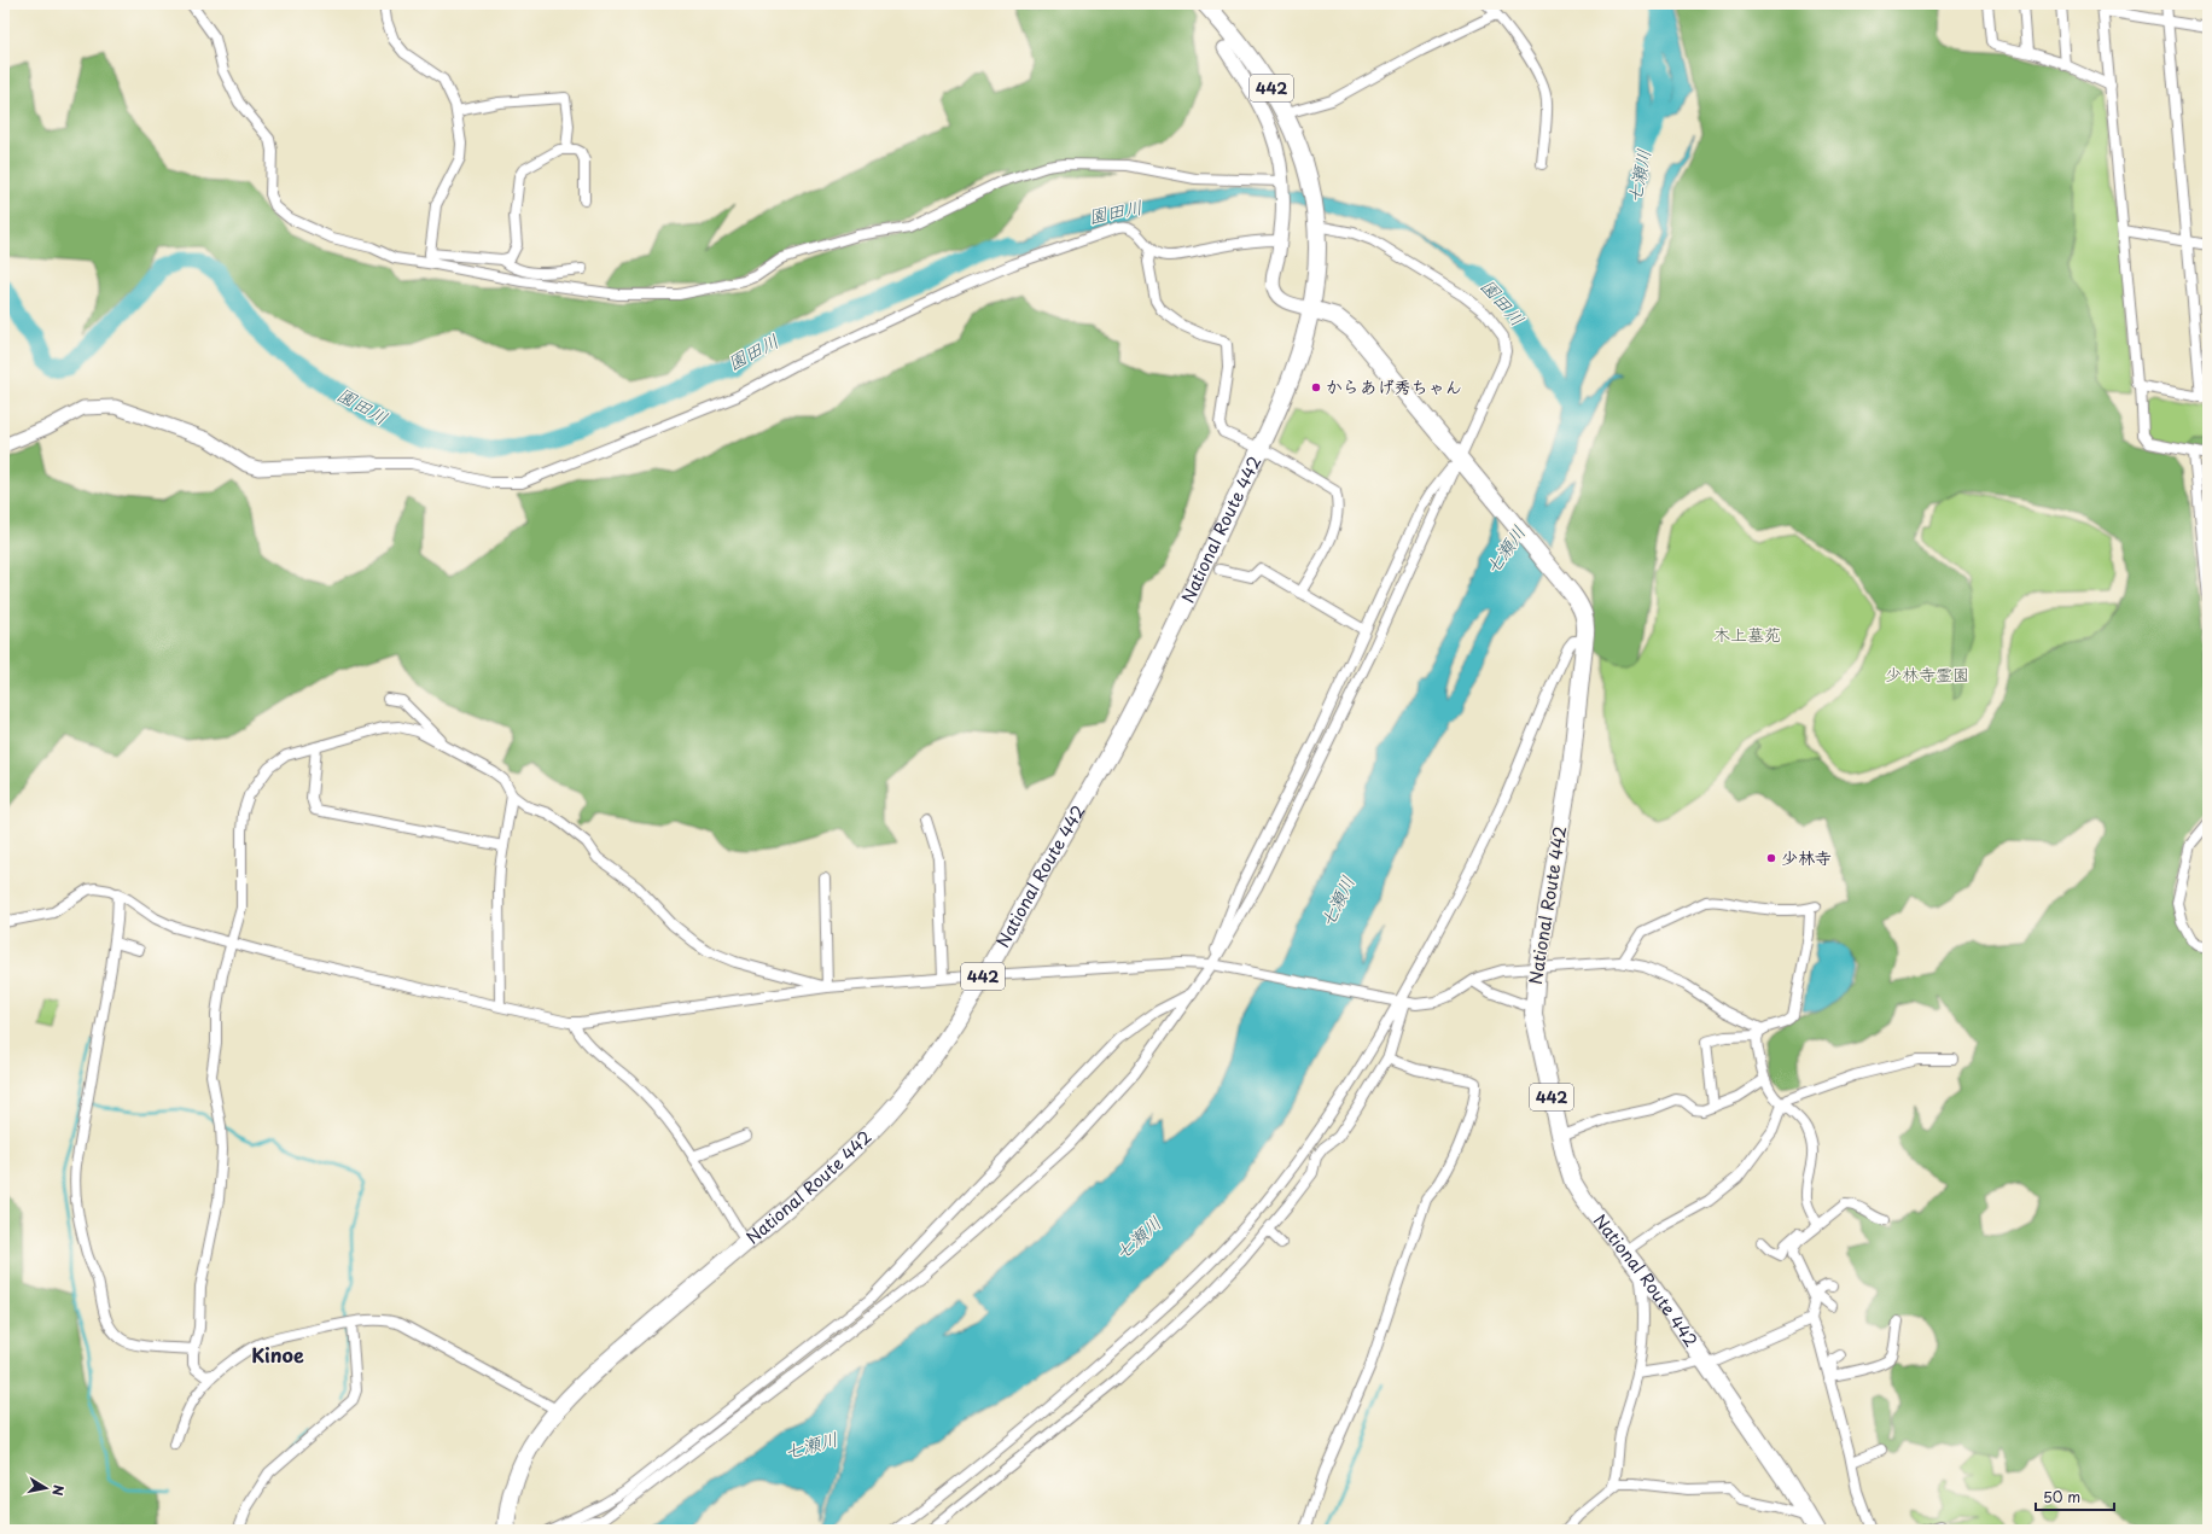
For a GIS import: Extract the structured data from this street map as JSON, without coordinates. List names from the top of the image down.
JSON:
{
  "streets": {
    "highway": ["442", "National Route 442"]
  },
  "districts": ["Kinoe"],
  "water": ["七瀬川", "園田川"],
  "parks": ["木上墓苑", "少林寺霊園"],
  "places": ["からあげ秀ちゃん", "少林寺"],
  "scale_bar": "50 m",
  "north": "right"
}
